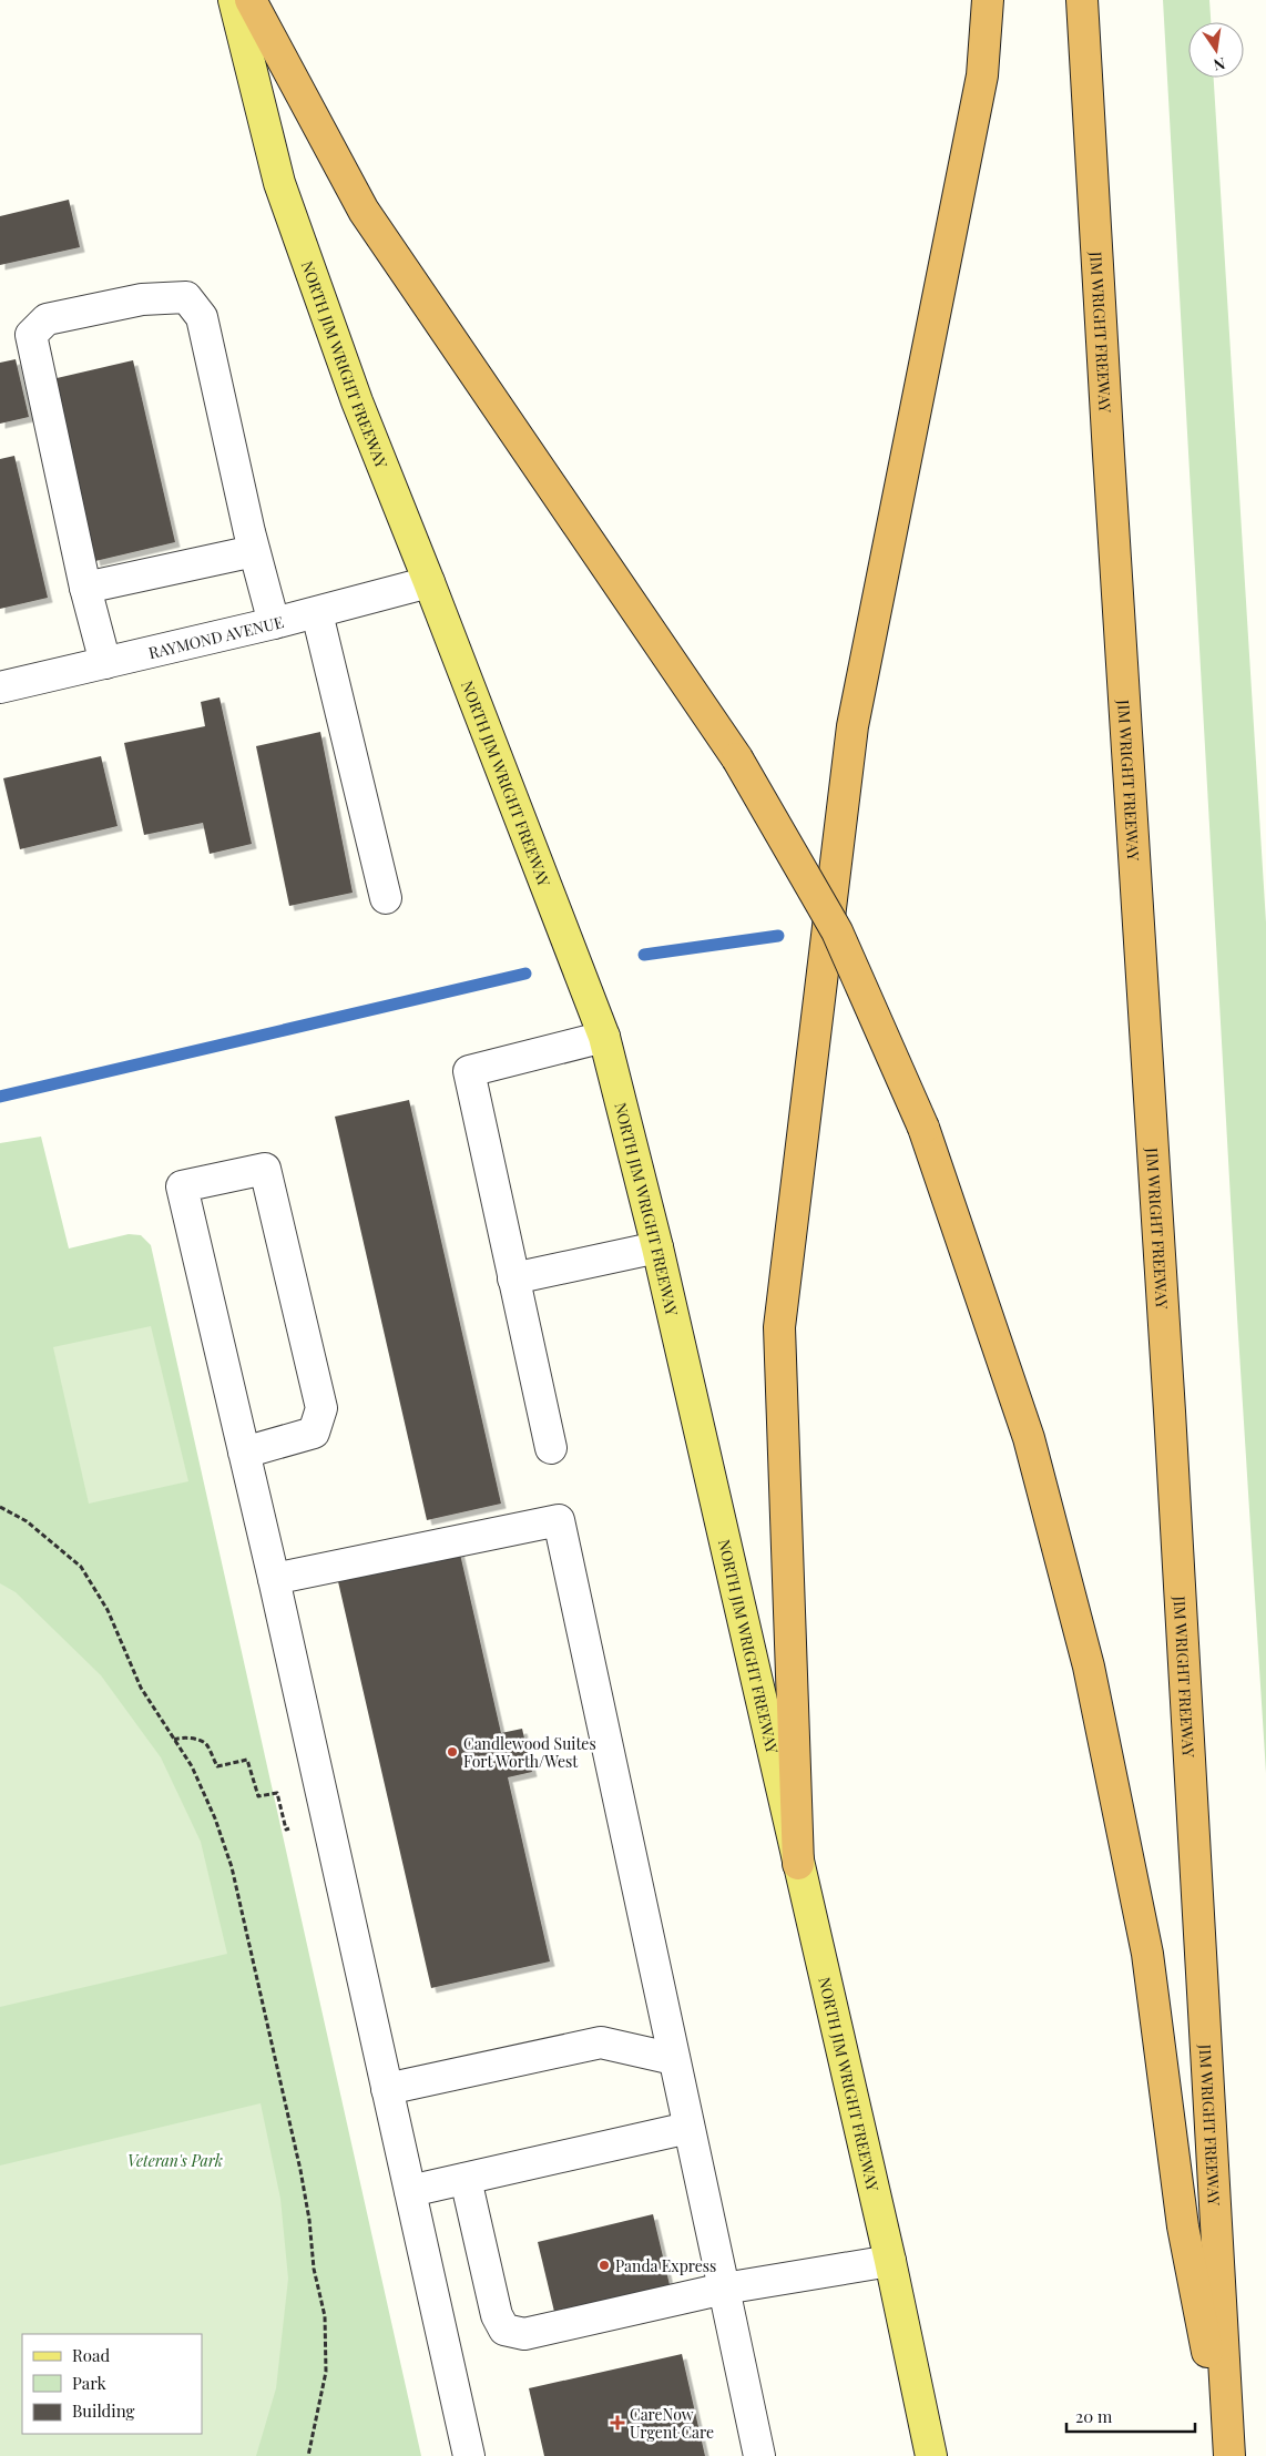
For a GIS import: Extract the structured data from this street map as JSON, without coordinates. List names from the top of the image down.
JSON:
{
  "streets": {
    "highway": ["JIM WRIGHT FREEWAY"],
    "main road": ["NORTH JIM WRIGHT FREEWAY"],
    "street": ["RAYMOND AVENUE"]
  },
  "crossings": [
    ["NORTH JIM WRIGHT FREEWAY", "RAYMOND AVENUE"]
  ],
  "parks": ["Veteran's Park"],
  "places": {
    "other": ["Candlewood Suites Fort Worth/West", "Panda Express"],
    "health": ["CareNow Urgent Care"]
  },
  "legend": ["Road", "Park", "Building"],
  "scale_bar": "20 m",
  "north": "bottom"
}
